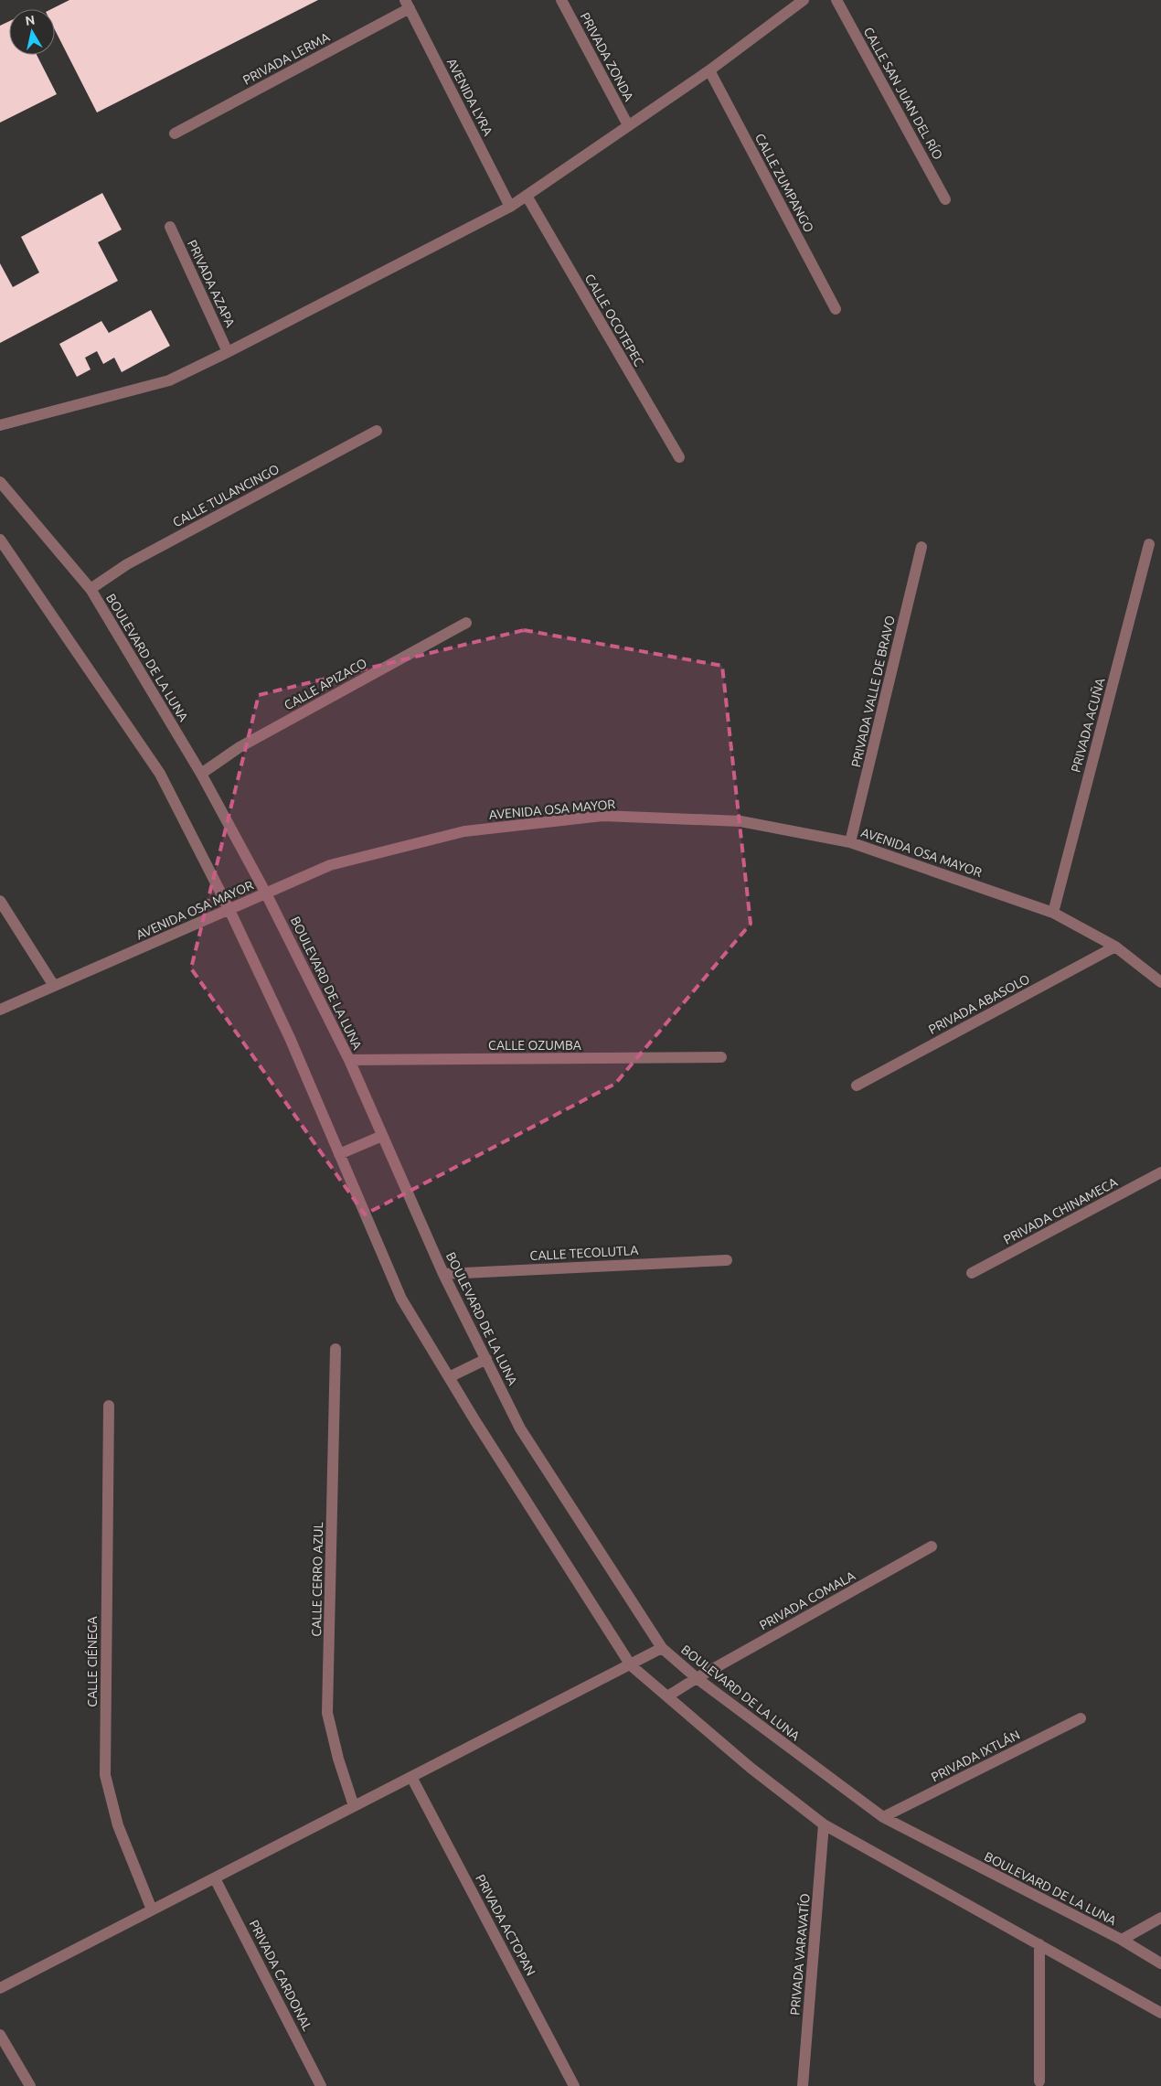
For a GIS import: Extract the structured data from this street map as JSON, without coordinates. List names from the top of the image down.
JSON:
{
  "streets": {
    "street": [
      "PRIVADA ZONDA",
      "PRIVADA LERMA",
      "CALLE SAN JUAN DEL RÍO",
      "AVENIDA LYRA",
      "CALLE ZUMPANGO",
      "PRIVADA AZAPA",
      "CALLE OCOTEPEC",
      "CALLE TULANCINGO",
      "BOULEVARD DE LA LUNA",
      "CALLE APIZACO",
      "PRIVADA VALLE DE BRAVO",
      "PRIVADA ACUÑA",
      "AVENIDA OSA MAYOR",
      "PRIVADA ABASOLO",
      "CALLE OZUMBA",
      "PRIVADA CHINAMECA",
      "CALLE TECOLUTLA",
      "CALLE CERRO AZUL",
      "PRIVADA COMALA",
      "CALLE CIÉNEGA",
      "PRIVADA IXTLÁN",
      "PRIVADA ACTOPAN",
      "PRIVADA VARAVATÍO",
      "PRIVADA CARDONAL"
    ]
  },
  "crossings": [
    ["PRIVADA LERMA", "AVENIDA LYRA"],
    ["CALLE TULANCINGO", "BOULEVARD DE LA LUNA"],
    ["BOULEVARD DE LA LUNA", "CALLE APIZACO"],
    ["BOULEVARD DE LA LUNA", "AVENIDA OSA MAYOR"],
    ["BOULEVARD DE LA LUNA", "CALLE OZUMBA"],
    ["BOULEVARD DE LA LUNA", "CALLE TECOLUTLA"],
    ["BOULEVARD DE LA LUNA", "PRIVADA COMALA"],
    ["BOULEVARD DE LA LUNA", "PRIVADA IXTLÁN"],
    ["PRIVADA VALLE DE BRAVO", "AVENIDA OSA MAYOR"],
    ["PRIVADA ACUÑA", "AVENIDA OSA MAYOR"],
    ["AVENIDA OSA MAYOR", "PRIVADA ABASOLO"]
  ],
  "north": "top"
}
